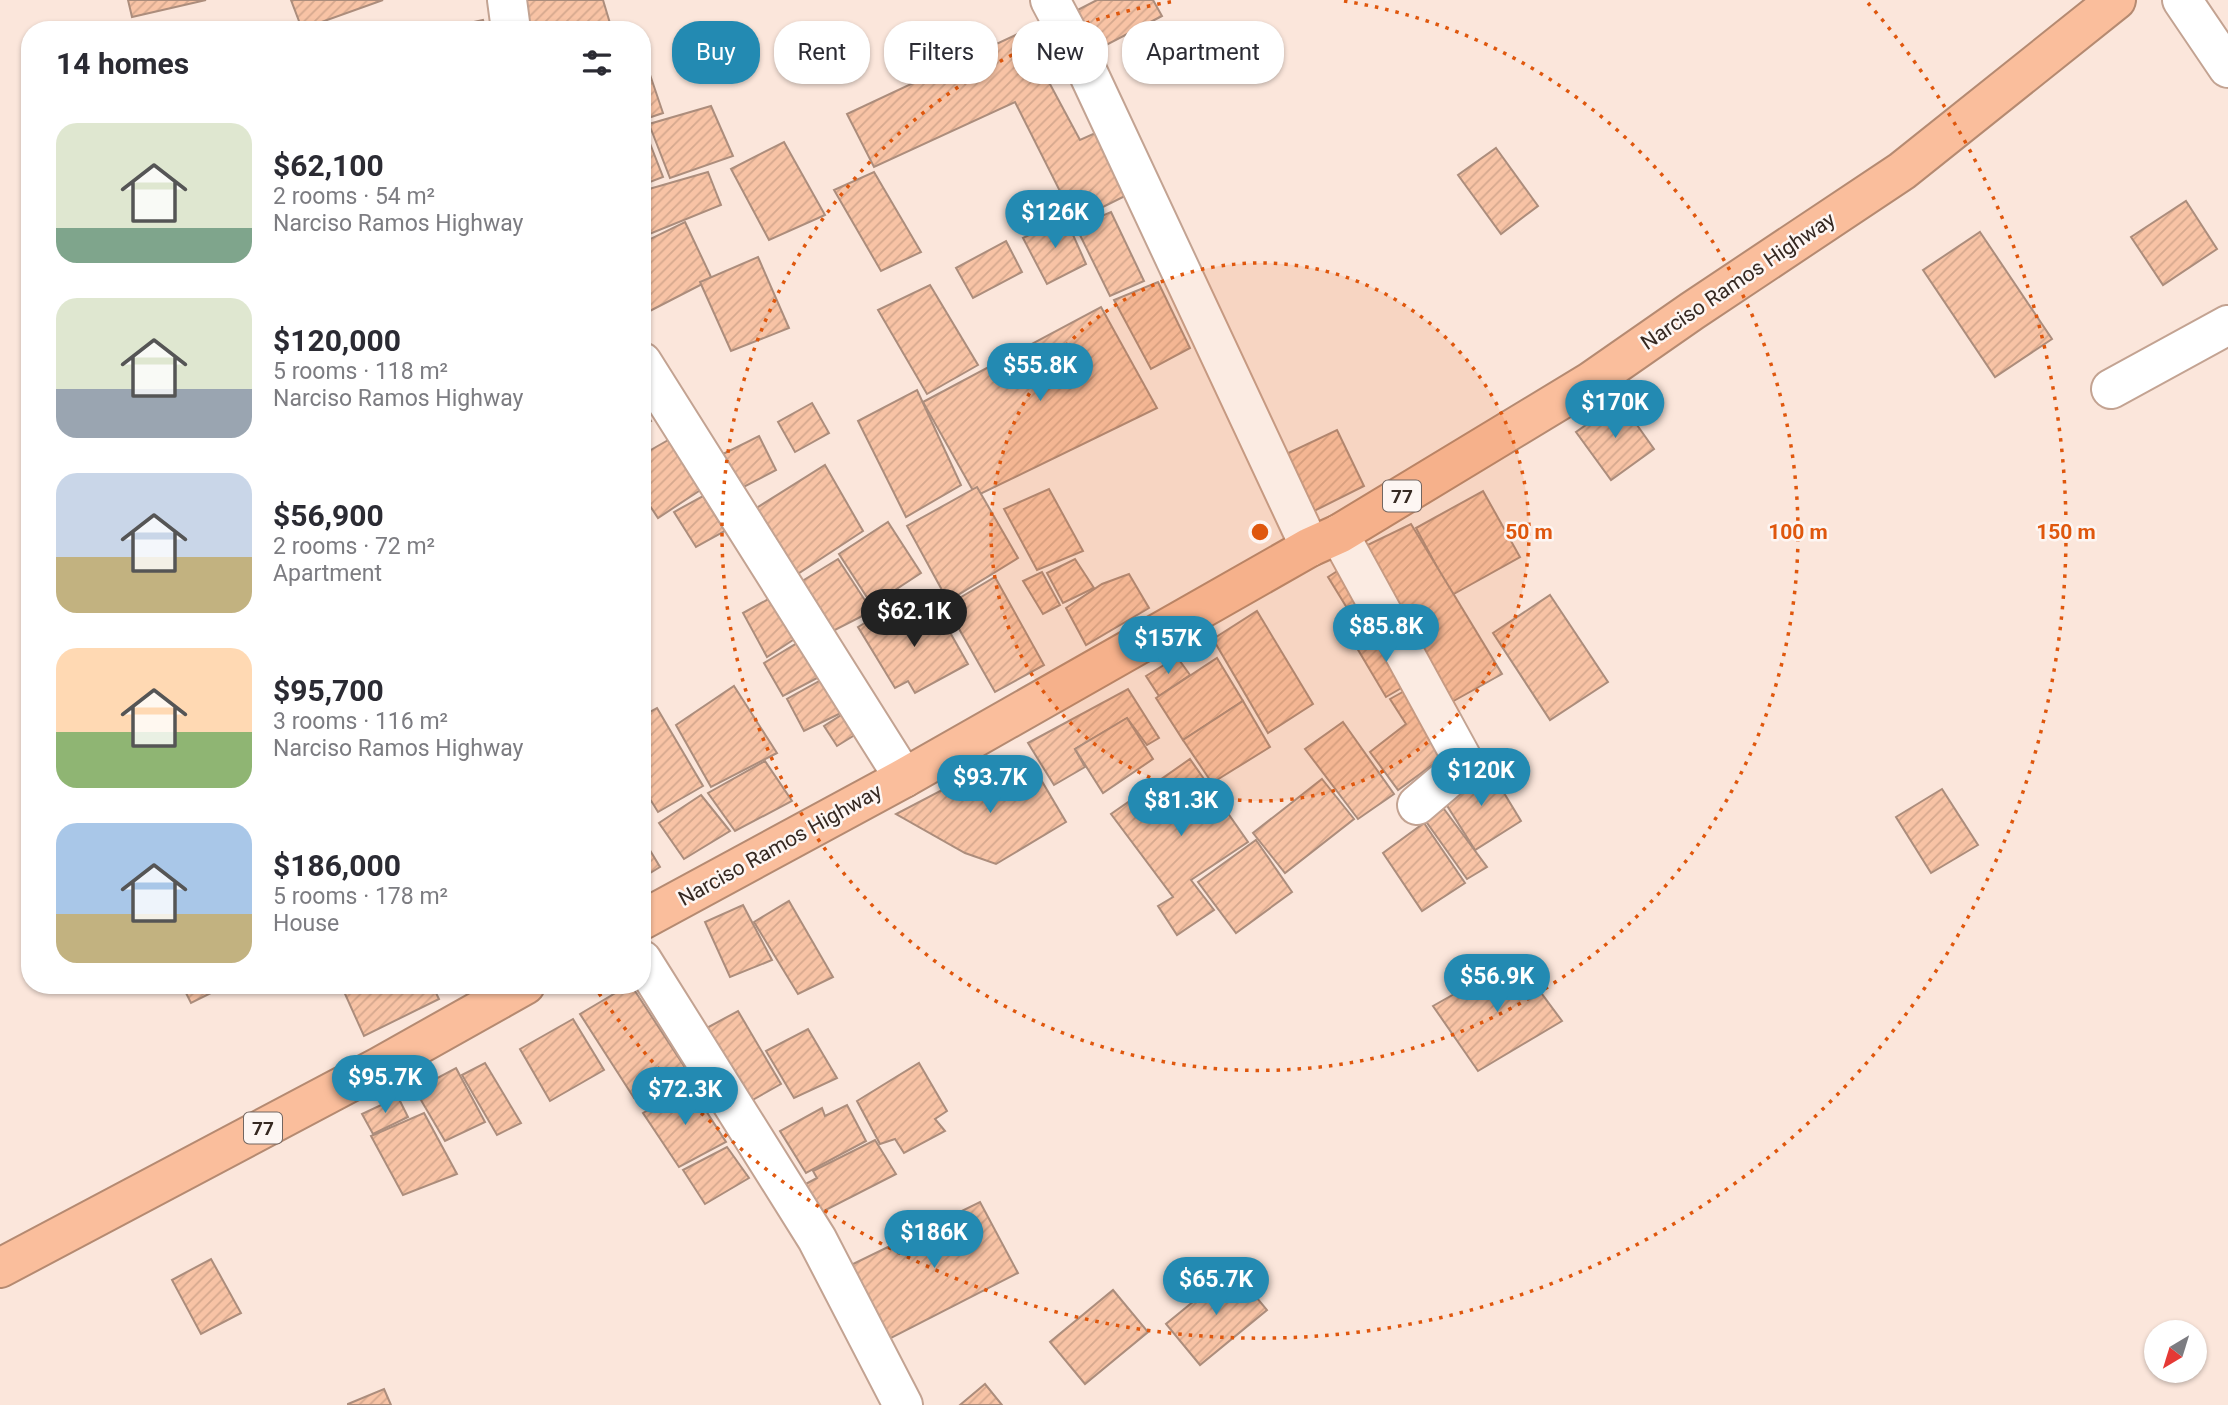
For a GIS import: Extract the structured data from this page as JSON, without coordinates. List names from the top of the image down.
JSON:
{
  "streets": {
    "highway": ["Narciso Ramos Highway", "77"]
  },
  "north": "bottom left",
  "page": {
    "chip": [
      "Buy",
      "Rent",
      "Filters",
      "New",
      "Apartment"
    ],
    "heading": "14 homes",
    "list": [
      {
        "name": "$62,100",
        "note": "2 rooms · 54 m² · Narciso Ramos Highway"
      },
      {
        "name": "$120,000",
        "note": "5 rooms · 118 m² · Narciso Ramos Highway"
      },
      {
        "name": "$56,900",
        "note": "2 rooms · 72 m² · Apartment"
      },
      {
        "name": "$95,700",
        "note": "3 rooms · 116 m² · Narciso Ramos Highway"
      },
      {
        "name": "$186,000",
        "note": "5 rooms · 178 m² · House"
      }
    ],
    "price": [
      "$126K",
      "$55.8K",
      "$170K",
      "$62.1K",
      "$85.8K",
      "$157K",
      "$120K",
      "$93.7K",
      "$81.3K",
      "$56.9K",
      "$95.7K",
      "$72.3K",
      "$186K",
      "$65.7K"
    ]
  },
  "rings": ["50 m", "100 m", "150 m"]
}
